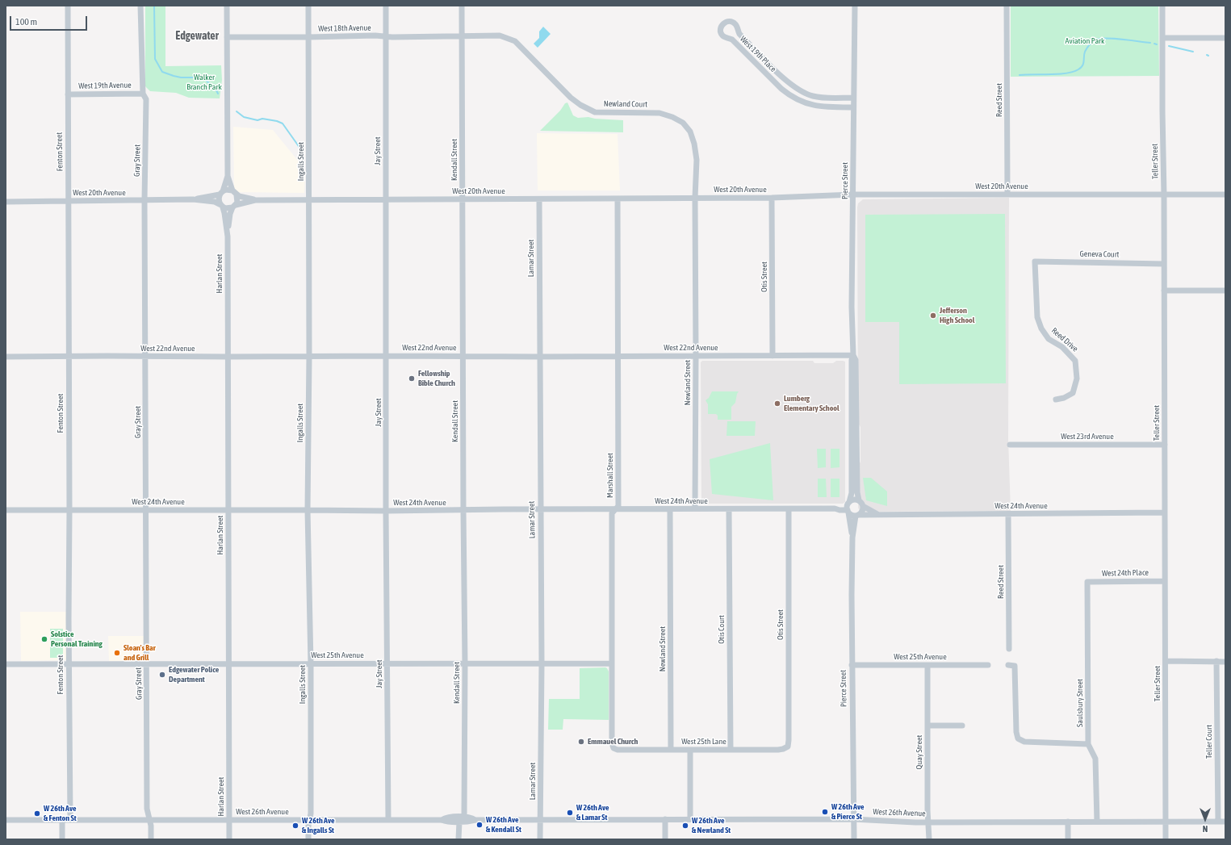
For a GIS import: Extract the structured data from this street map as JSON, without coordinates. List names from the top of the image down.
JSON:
{
  "streets": {
    "street": [
      "West 18th Avenue",
      "West 19th Place",
      "West 19th Avenue",
      "Reed Street",
      "Newland Court",
      "Jay Street",
      "Fenton Street",
      "Kendall Street",
      "Gray Street",
      "Ingalls Street",
      "Teller Street",
      "Pierce Street",
      "West 20th Avenue",
      "Geneva Court",
      "Lamar Street",
      "Harlan Street",
      "Otis Street",
      "Reed Drive",
      "West 22nd Avenue",
      "Newland Street",
      "West 23rd Avenue",
      "Marshall Street",
      "West 24th Avenue",
      "West 24th Place",
      "Otis Court",
      "West 25th Avenue",
      "Saulsbury Street",
      "West 25th Lane",
      "Teller Court",
      "Quay Street",
      "West 26th Avenue"
    ]
  },
  "crossings": [
    ["West 18th Avenue", "Newland Court"],
    ["West 18th Avenue", "Jay Street"],
    ["West 18th Avenue", "Kendall Street"],
    ["West 18th Avenue", "Ingalls Street"],
    ["West 19th Place", "Pierce Street"],
    ["West 19th Avenue", "Fenton Street"],
    ["West 19th Avenue", "Gray Street"],
    ["Reed Street", "West 20th Avenue"],
    ["Reed Street", "West 24th Avenue"],
    ["Newland Court", "West 20th Avenue"],
    ["Newland Court", "Newland Street"],
    ["Jay Street", "West 20th Avenue"],
    ["Jay Street", "West 22nd Avenue"],
    ["Jay Street", "West 24th Avenue"],
    ["Jay Street", "West 25th Avenue"],
    ["Jay Street", "West 26th Avenue"],
    ["Fenton Street", "West 20th Avenue"],
    ["Fenton Street", "West 22nd Avenue"],
    ["Fenton Street", "West 24th Avenue"],
    ["Fenton Street", "West 25th Avenue"],
    ["Fenton Street", "West 26th Avenue"],
    ["Kendall Street", "West 20th Avenue"],
    ["Kendall Street", "West 22nd Avenue"],
    ["Kendall Street", "West 24th Avenue"],
    ["Kendall Street", "West 25th Avenue"],
    ["Kendall Street", "West 26th Avenue"],
    ["Gray Street", "West 20th Avenue"],
    ["Gray Street", "West 22nd Avenue"],
    ["Gray Street", "West 24th Avenue"],
    ["Gray Street", "West 25th Avenue"],
    ["Gray Street", "West 26th Avenue"],
    ["Ingalls Street", "West 20th Avenue"],
    ["Ingalls Street", "West 22nd Avenue"],
    ["Ingalls Street", "West 24th Avenue"],
    ["Ingalls Street", "West 25th Avenue"],
    ["Ingalls Street", "West 26th Avenue"],
    ["Teller Street", "West 20th Avenue"],
    ["Teller Street", "Geneva Court"],
    ["Teller Street", "West 23rd Avenue"],
    ["Teller Street", "West 24th Avenue"],
    ["Teller Street", "West 24th Place"],
    ["Teller Street", "West 26th Avenue"],
    ["Pierce Street", "West 20th Avenue"],
    ["Pierce Street", "West 22nd Avenue"],
    ["Pierce Street", "West 24th Avenue"],
    ["Pierce Street", "West 25th Avenue"],
    ["Pierce Street", "West 26th Avenue"],
    ["West 20th Avenue", "Lamar Street"],
    ["West 20th Avenue", "Harlan Street"],
    ["West 20th Avenue", "Otis Street"],
    ["West 20th Avenue", "Newland Street"],
    ["West 20th Avenue", "Marshall Street"],
    ["Geneva Court", "Reed Drive"],
    ["Lamar Street", "West 22nd Avenue"],
    ["Lamar Street", "West 24th Avenue"],
    ["Lamar Street", "West 25th Avenue"],
    ["Lamar Street", "West 26th Avenue"],
    ["Harlan Street", "West 22nd Avenue"],
    ["Harlan Street", "West 24th Avenue"],
    ["Harlan Street", "West 25th Avenue"],
    ["Harlan Street", "West 26th Avenue"],
    ["Otis Street", "West 22nd Avenue"],
    ["Otis Street", "West 24th Avenue"],
    ["Otis Street", "West 25th Lane"],
    ["West 22nd Avenue", "Newland Street"],
    ["West 22nd Avenue", "Marshall Street"],
    ["Newland Street", "West 24th Avenue"],
    ["Newland Street", "West 25th Lane"],
    ["Marshall Street", "West 24th Avenue"],
    ["Marshall Street", "West 25th Avenue"],
    ["Marshall Street", "West 25th Lane"],
    ["West 24th Avenue", "Otis Court"],
    ["West 24th Place", "Saulsbury Street"],
    ["Otis Court", "West 25th Lane"],
    ["West 25th Avenue", "Quay Street"],
    ["Saulsbury Street", "West 26th Avenue"],
    ["Teller Court", "West 26th Avenue"],
    ["Quay Street", "West 26th Avenue"]
  ],
  "districts": ["Edgewater"],
  "parks": ["Aviation Park", "Walker Branch Park"],
  "places": [
    "Jefferson High School",
    "Fellowship Bible Church",
    "Lumberg Elementary School",
    "Solstice Personal Training",
    "Sloan's Bar and Grill",
    "Edgewater Police Department",
    "Emmauel Church",
    "W 26th Ave & Pierce St",
    "W 26th Ave & Lamar St",
    "W 26th Ave & Fenton St",
    "W 26th Ave & Kendall St",
    "W 26th Ave & Ingalls St",
    "W 26th Ave & Newland St"
  ],
  "scale_bar": "100 m",
  "north": "bottom"
}
